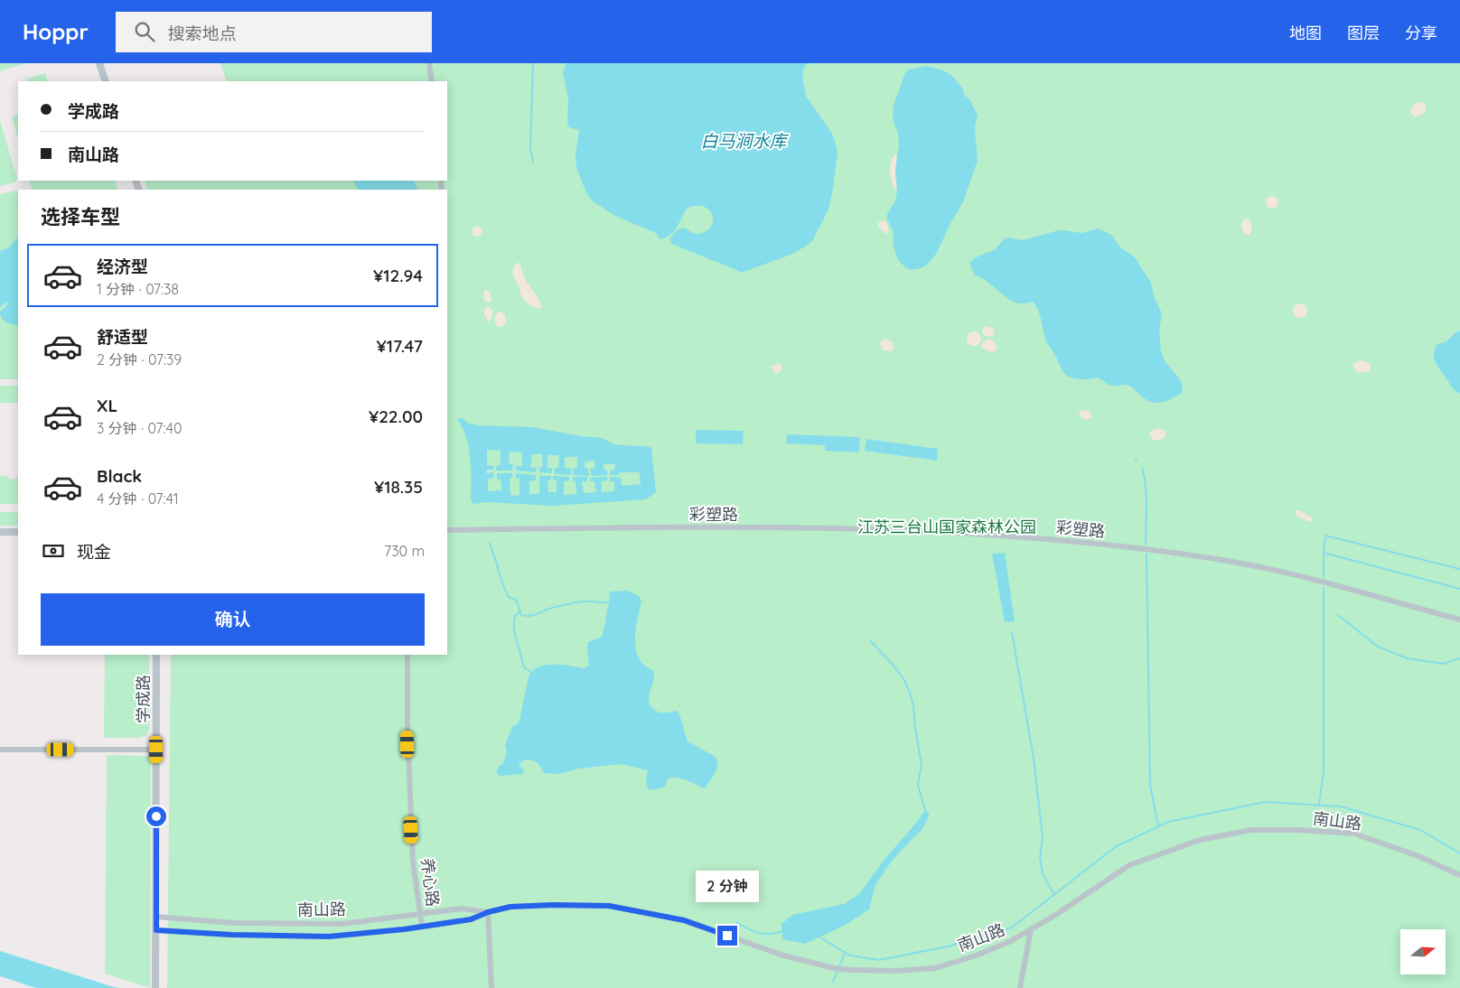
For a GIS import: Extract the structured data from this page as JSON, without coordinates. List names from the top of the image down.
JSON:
{
  "streets": {
    "street": [
      "彩塑路",
      "学成路",
      "南山路",
      "养心路"
    ]
  },
  "crossings": [
    ["学成路", "南山路"],
    ["南山路", "养心路"]
  ],
  "water": ["白马涧水库"],
  "parks": ["江苏三台山国家森林公园"],
  "north": "right",
  "page": {
    "header": "Hoppr",
    "search": "搜索地点",
    "nav": ["地图", "图层", "分享"],
    "banner": ["学成路", "南山路"],
    "heading": "选择车型",
    "list": [
      {
        "name": "经济型",
        "note": "1 分钟 · 07:38",
        "value": "¥12.94"
      },
      {
        "name": "舒适型",
        "note": "2 分钟 · 07:39",
        "value": "¥17.47"
      },
      {
        "name": "XL",
        "note": "3 分钟 · 07:40",
        "value": "¥22.00"
      },
      {
        "name": "Black",
        "note": "4 分钟 · 07:41",
        "value": "¥18.35"
      }
    ],
    "pay": ["现金", "730 m"],
    "buttons": "确认",
    "bubble": "2 分钟"
  }
}
